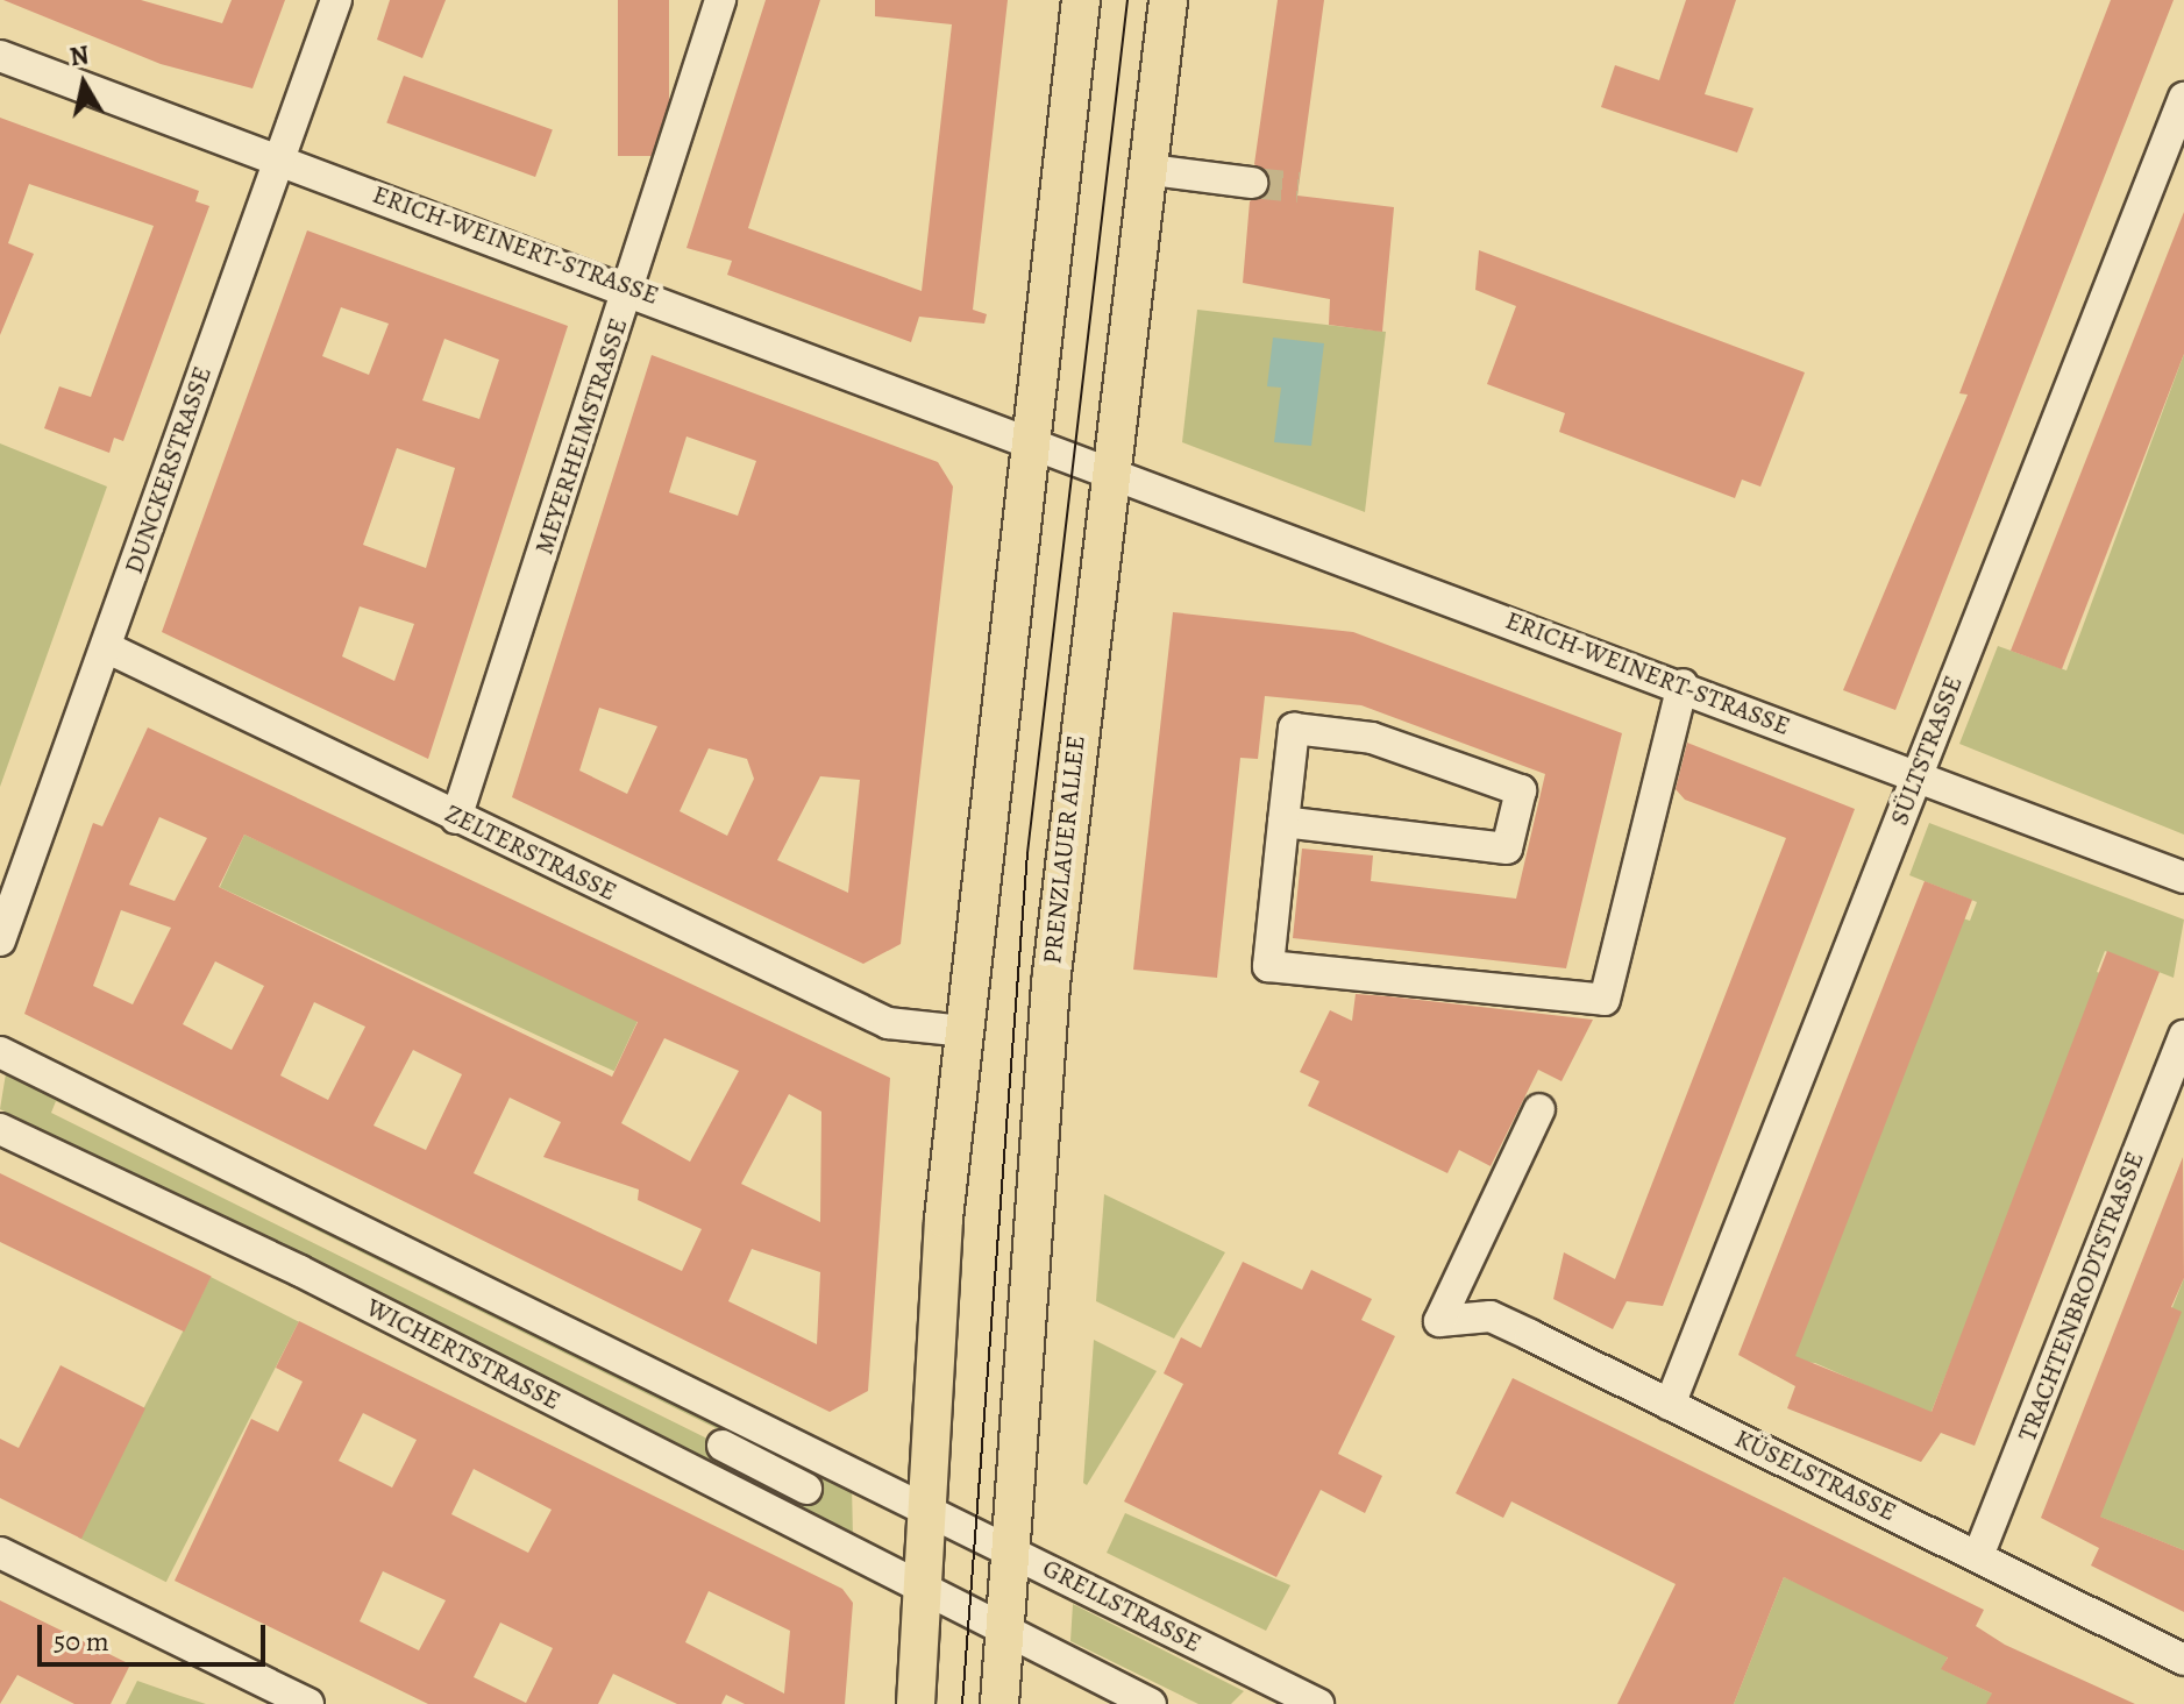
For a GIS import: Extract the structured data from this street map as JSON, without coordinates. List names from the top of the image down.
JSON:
{
  "streets": {
    "main road": ["PRENZLAUER ALLEE"],
    "street": [
      "ERICH-WEINERT-STRASSE",
      "MEYERHEIMSTRASSE",
      "DUNCKERSTRASSE",
      "SÜLTSTRASSE",
      "ZELTERSTRASSE",
      "TRACHTENBRODTSTRASSE",
      "WICHERTSTRASSE",
      "KÜSELSTRASSE",
      "GRELLSTRASSE"
    ]
  },
  "crossings": [
    ["ERICH-WEINERT-STRASSE", "MEYERHEIMSTRASSE"],
    ["ERICH-WEINERT-STRASSE", "DUNCKERSTRASSE"],
    ["ERICH-WEINERT-STRASSE", "SÜLTSTRASSE"],
    ["ERICH-WEINERT-STRASSE", "PRENZLAUER ALLEE"],
    ["MEYERHEIMSTRASSE", "ZELTERSTRASSE"],
    ["DUNCKERSTRASSE", "ZELTERSTRASSE"],
    ["SÜLTSTRASSE", "KÜSELSTRASSE"],
    ["PRENZLAUER ALLEE", "GRELLSTRASSE"],
    ["TRACHTENBRODTSTRASSE", "KÜSELSTRASSE"]
  ],
  "scale_bar": "50 m",
  "north": "top"
}
